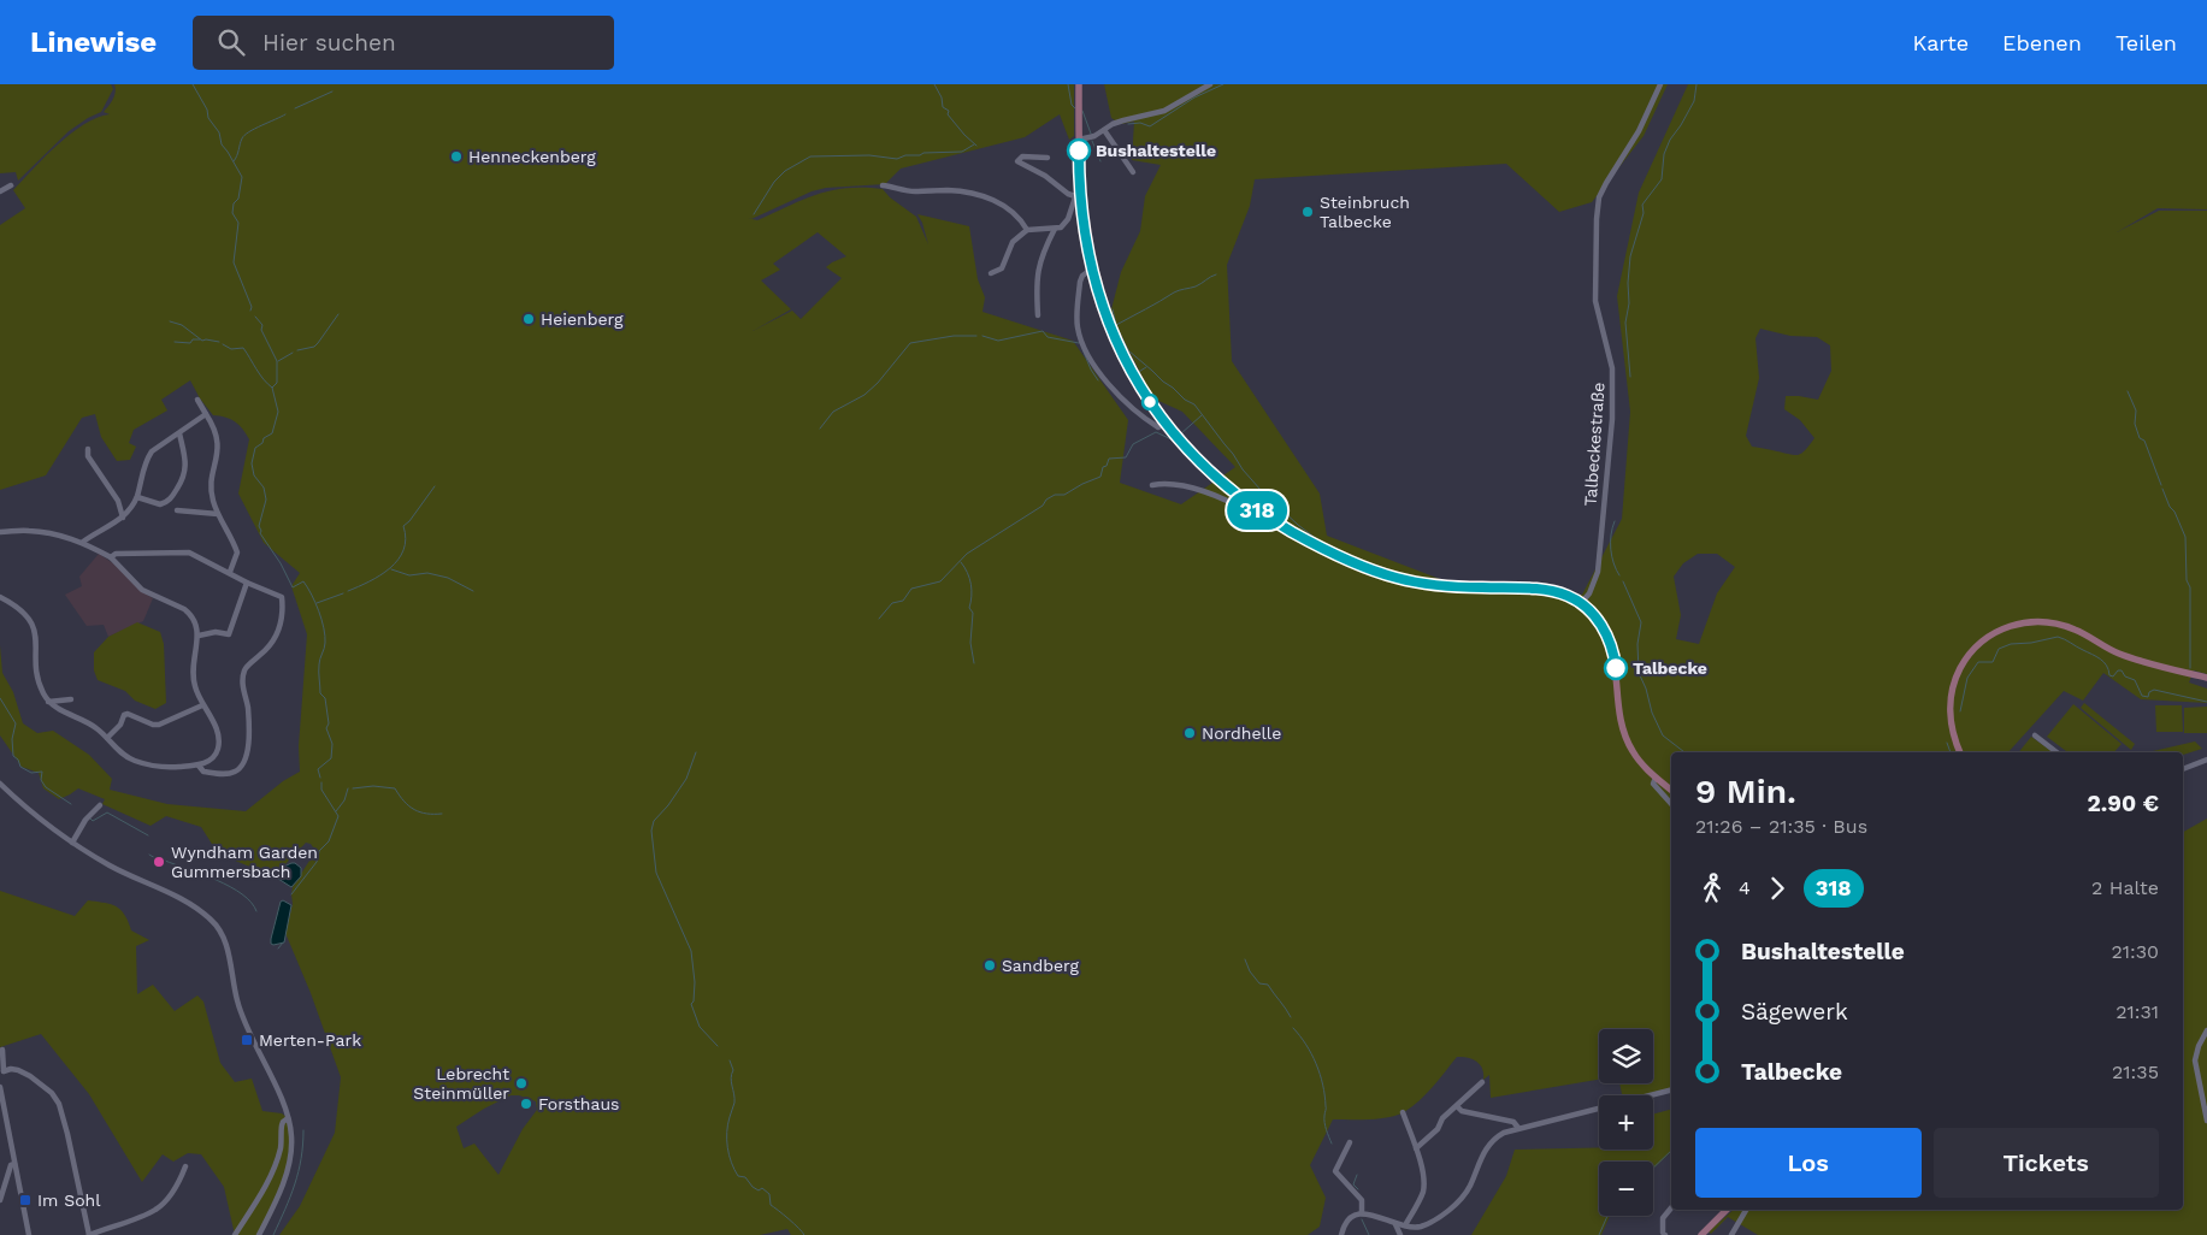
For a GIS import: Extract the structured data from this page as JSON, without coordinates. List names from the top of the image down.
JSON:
{
  "streets": {
    "street": ["Talbeckestraße"]
  },
  "places": {
    "other": [
      "Bushaltestelle",
      "Henneckenberg",
      "Steinbruch Talbecke",
      "Heienberg",
      "Talbecke",
      "Nordhelle",
      "Wyndham Garden Gummersbach",
      "Sandberg",
      "Lebrecht Steinmüller",
      "Forsthaus"
    ],
    "transit": ["Merten-Park", "Im Sohl"]
  },
  "lines": ["bus line 318"],
  "page": {
    "header": "Linewise",
    "search": "Hier suchen",
    "nav": ["Karte", "Ebenen", "Teilen"],
    "on_map": "318",
    "heading": ["9 Min.", "21:26 – 21:35 · Bus", "2.90 €"],
    "legs": ["4", "318", "2 Halte"],
    "list": [
      {
        "name": "Bushaltestelle",
        "value": "21:30"
      },
      {
        "name": "Sägewerk",
        "value": "21:31"
      },
      {
        "name": "Talbecke",
        "value": "21:35"
      }
    ],
    "map_buttons": ["+", "−"],
    "buttons": ["Los", "Tickets"]
  }
}
